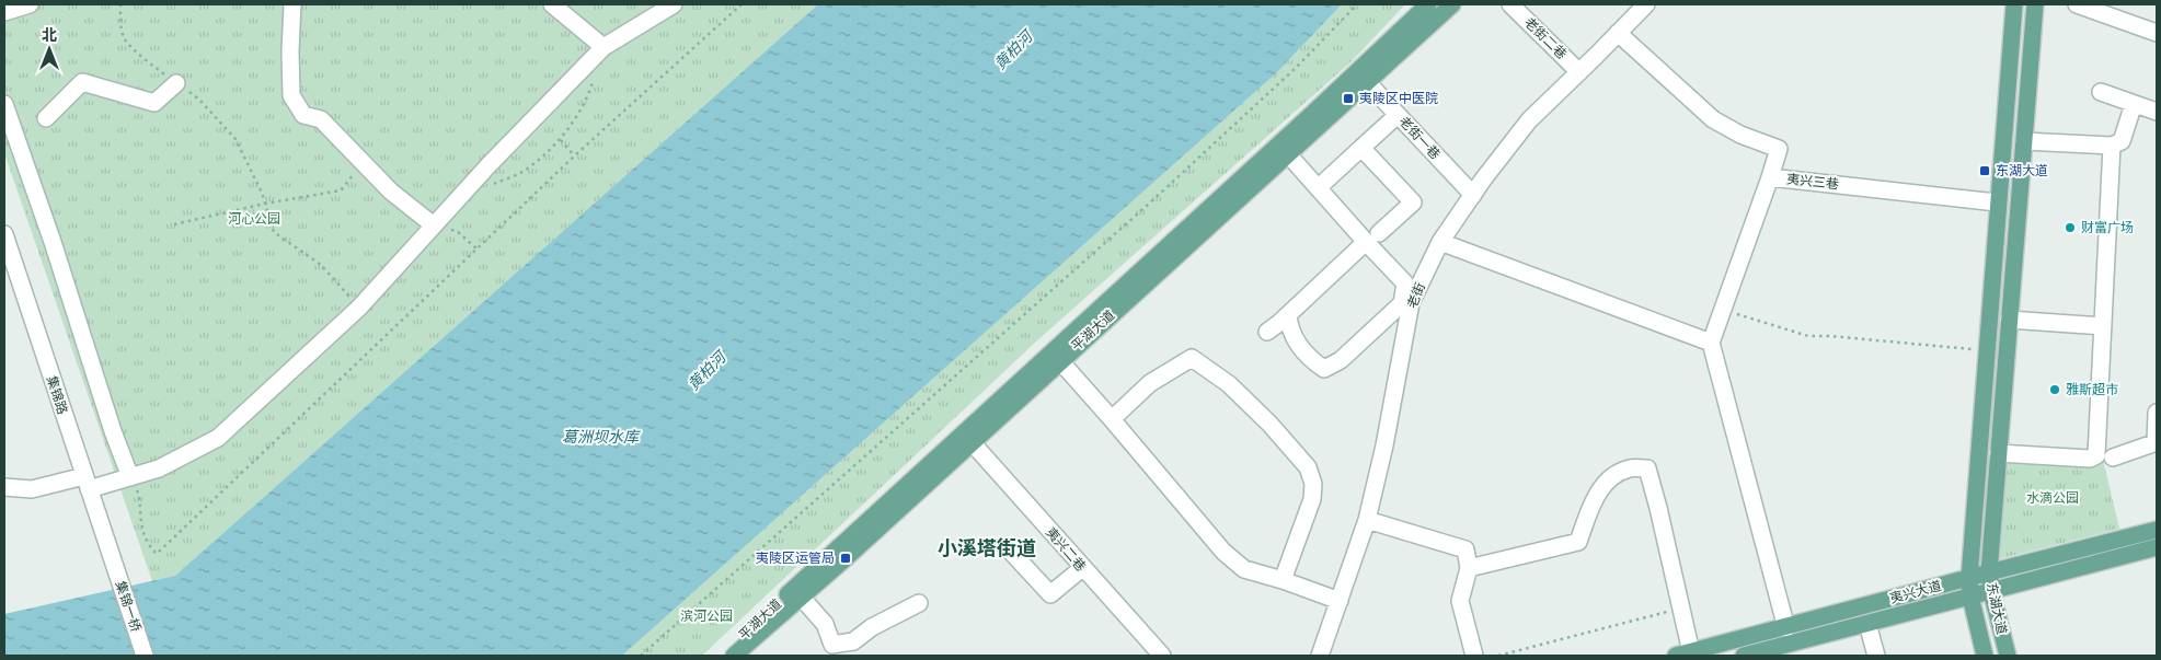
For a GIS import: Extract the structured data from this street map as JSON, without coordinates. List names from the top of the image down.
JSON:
{
  "streets": {
    "main road": ["平湖大道", "夷兴大道", "东湖大道"],
    "street": [
      "老街二巷",
      "老街一巷",
      "夷兴三巷",
      "老街",
      "集锦路",
      "夷兴二巷",
      "集锦一桥"
    ]
  },
  "crossings": [
    ["老街二巷", "老街"],
    ["老街一巷", "老街"],
    ["老街一巷", "平湖大道"],
    ["夷兴三巷", "东湖大道"],
    ["平湖大道", "夷兴二巷"],
    ["集锦路", "集锦一桥"],
    ["夷兴大道", "东湖大道"]
  ],
  "districts": ["小溪塔街道"],
  "water": ["黄柏河", "葛洲坝水库"],
  "parks": ["河心公园", "水滴公园", "滨河公园"],
  "places": {
    "transit": ["夷陵区中医院", "东湖大道", "夷陵区运管局"],
    "other": ["财富广场", "雅斯超市"]
  },
  "north": "top"
}
